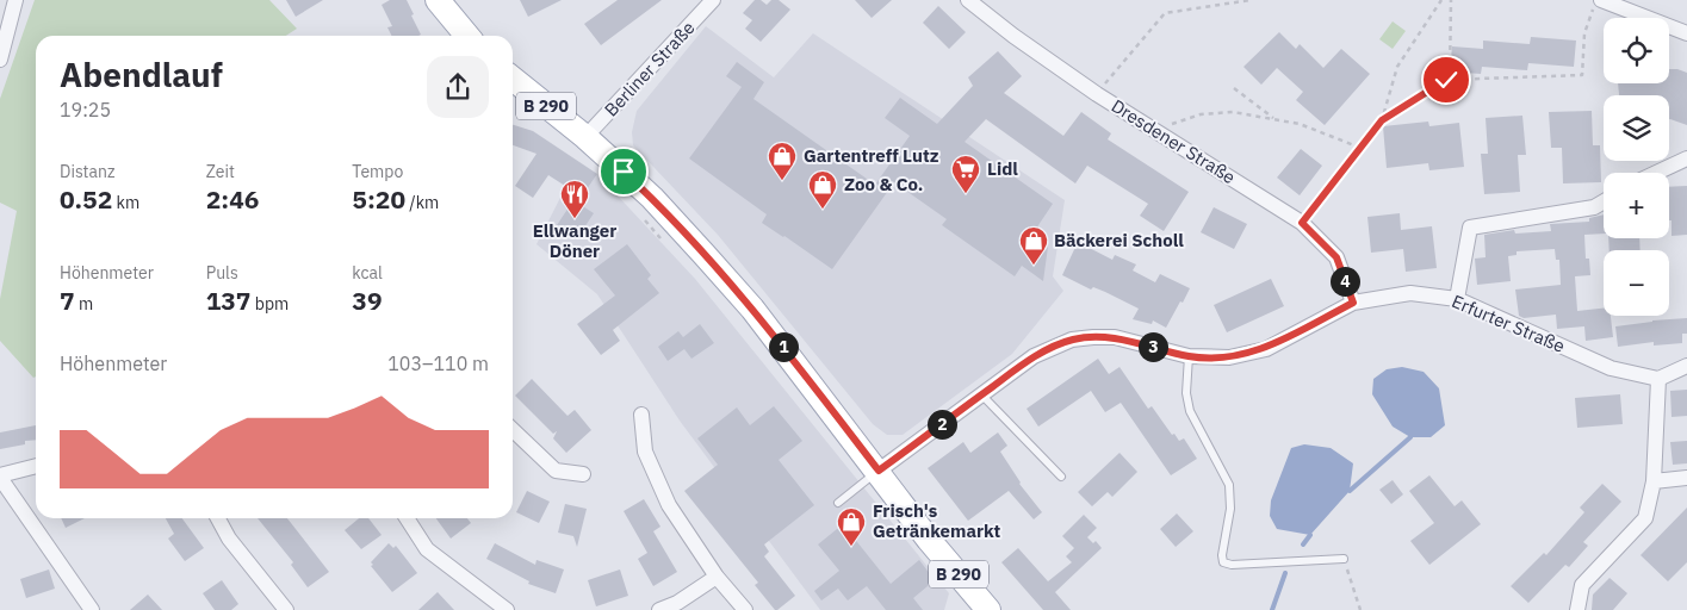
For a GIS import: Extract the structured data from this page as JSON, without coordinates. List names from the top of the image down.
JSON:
{
  "streets": {
    "main road": ["B 290"],
    "street": ["Berliner Straße", "Dresdener Straße", "Erfurter Straße"]
  },
  "crossings": [
    ["Berliner Straße", "B 290"],
    ["B 290", "Erfurter Straße"],
    ["Dresdener Straße", "Erfurter Straße"]
  ],
  "places": {
    "shop": [
      "Gartentreff Lutz",
      "Zoo & Co.",
      "Bäckerei Scholl",
      "Frisch's Getränkemarkt"
    ],
    "supermarket": ["Lidl"],
    "restaurant": ["Ellwanger Döner"]
  },
  "page": {
    "map_buttons": ["+", "−"],
    "heading": ["Abendlauf", "19:25"],
    "stats": [
      ["Distanz", "0.52 km"],
      ["Zeit", "2:46"],
      ["Tempo", "5:20 /km"],
      ["Höhenmeter", "7 m"],
      ["Puls", "137 bpm"],
      ["kcal", "39"]
    ],
    "pins": [
      "4",
      "1",
      "3",
      "2"
    ],
    "chart": ["Höhenmeter", "103–110 m"]
  }
}
